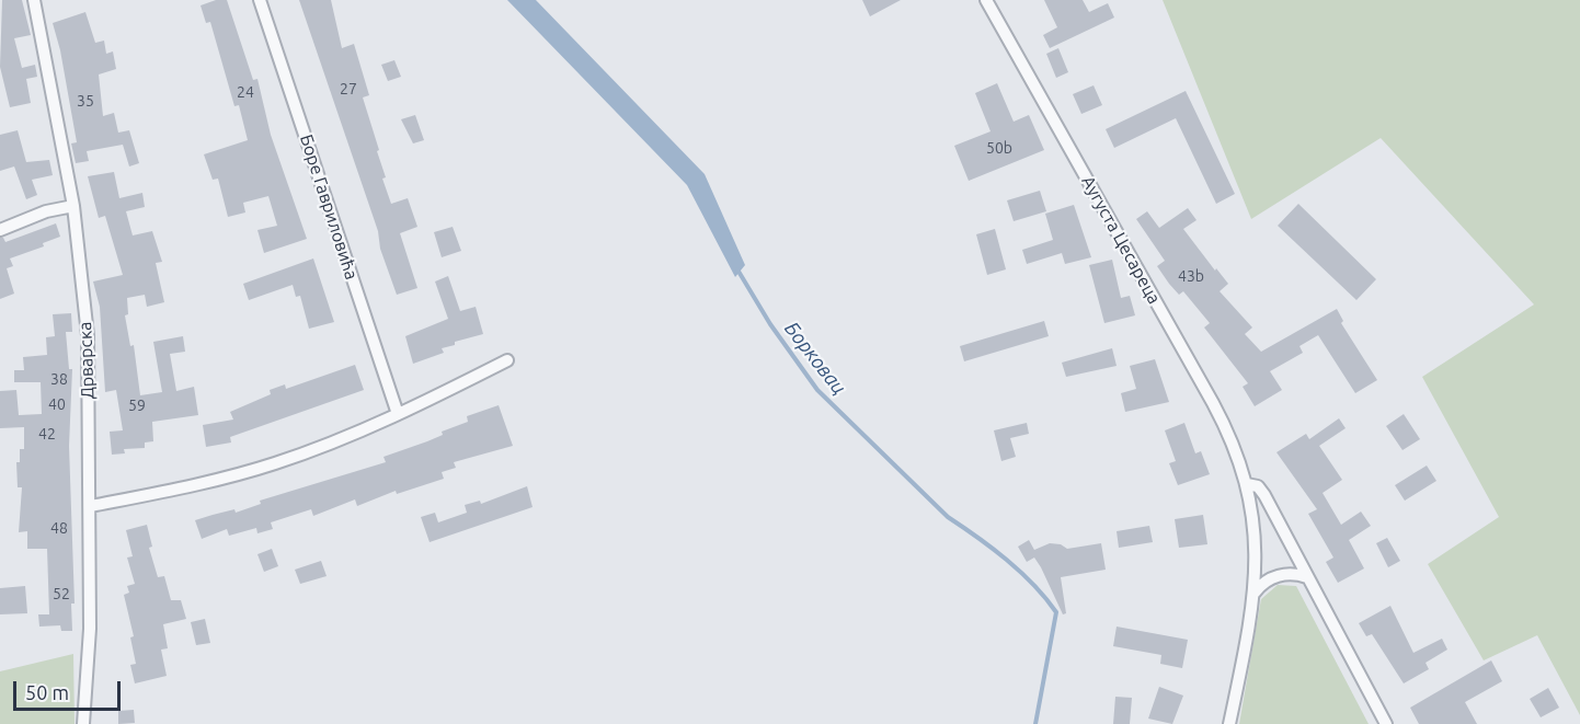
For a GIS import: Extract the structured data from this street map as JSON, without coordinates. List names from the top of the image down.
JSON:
{
  "streets": {
    "street": ["Боре Гавриловића", "Аугуста Цесареца", "Дрварска"]
  },
  "water": ["Борковац"],
  "house_numbers": [
    "27",
    "24",
    "35",
    "50b",
    "43b",
    "38",
    "40",
    "59",
    "42",
    "48",
    "52"
  ],
  "scale_bar": "50 m"
}
